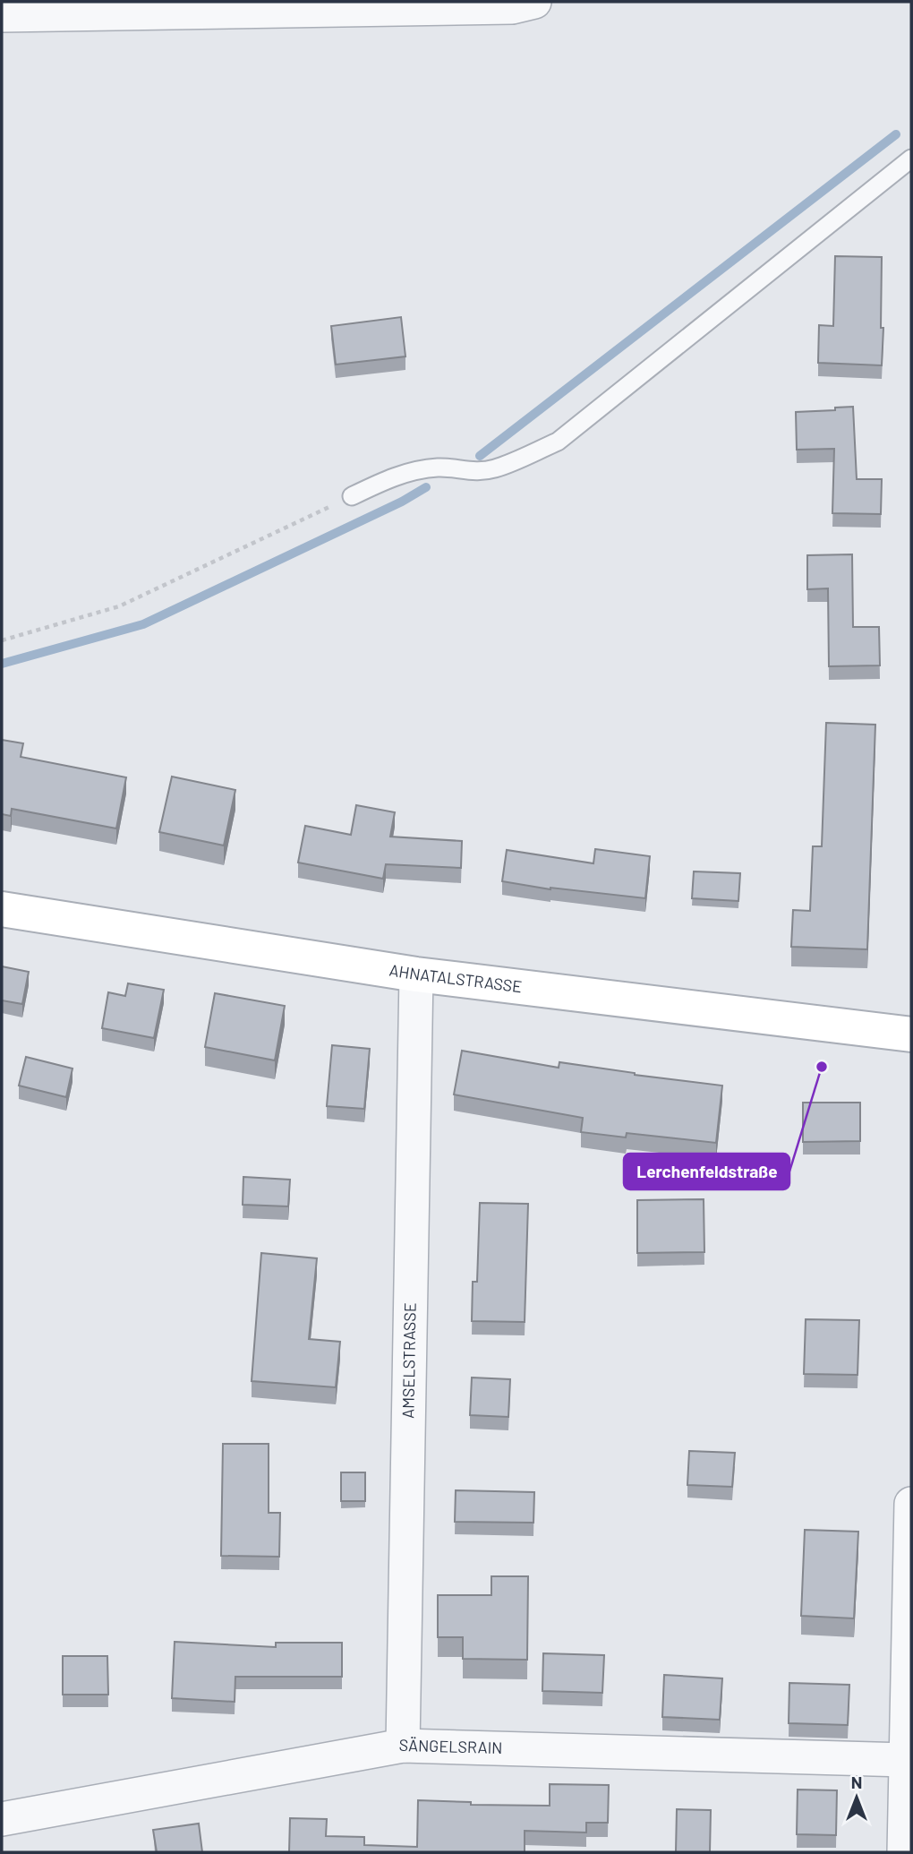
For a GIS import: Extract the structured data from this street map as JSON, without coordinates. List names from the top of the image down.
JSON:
{
  "streets": {
    "street": ["AHNATALSTRASSE", "AMSELSTRASSE", "SÄNGELSRAIN"]
  },
  "crossings": [
    ["AHNATALSTRASSE", "AMSELSTRASSE"],
    ["AMSELSTRASSE", "SÄNGELSRAIN"]
  ],
  "places": ["Lerchenfeldstraße"],
  "north": "top"
}
